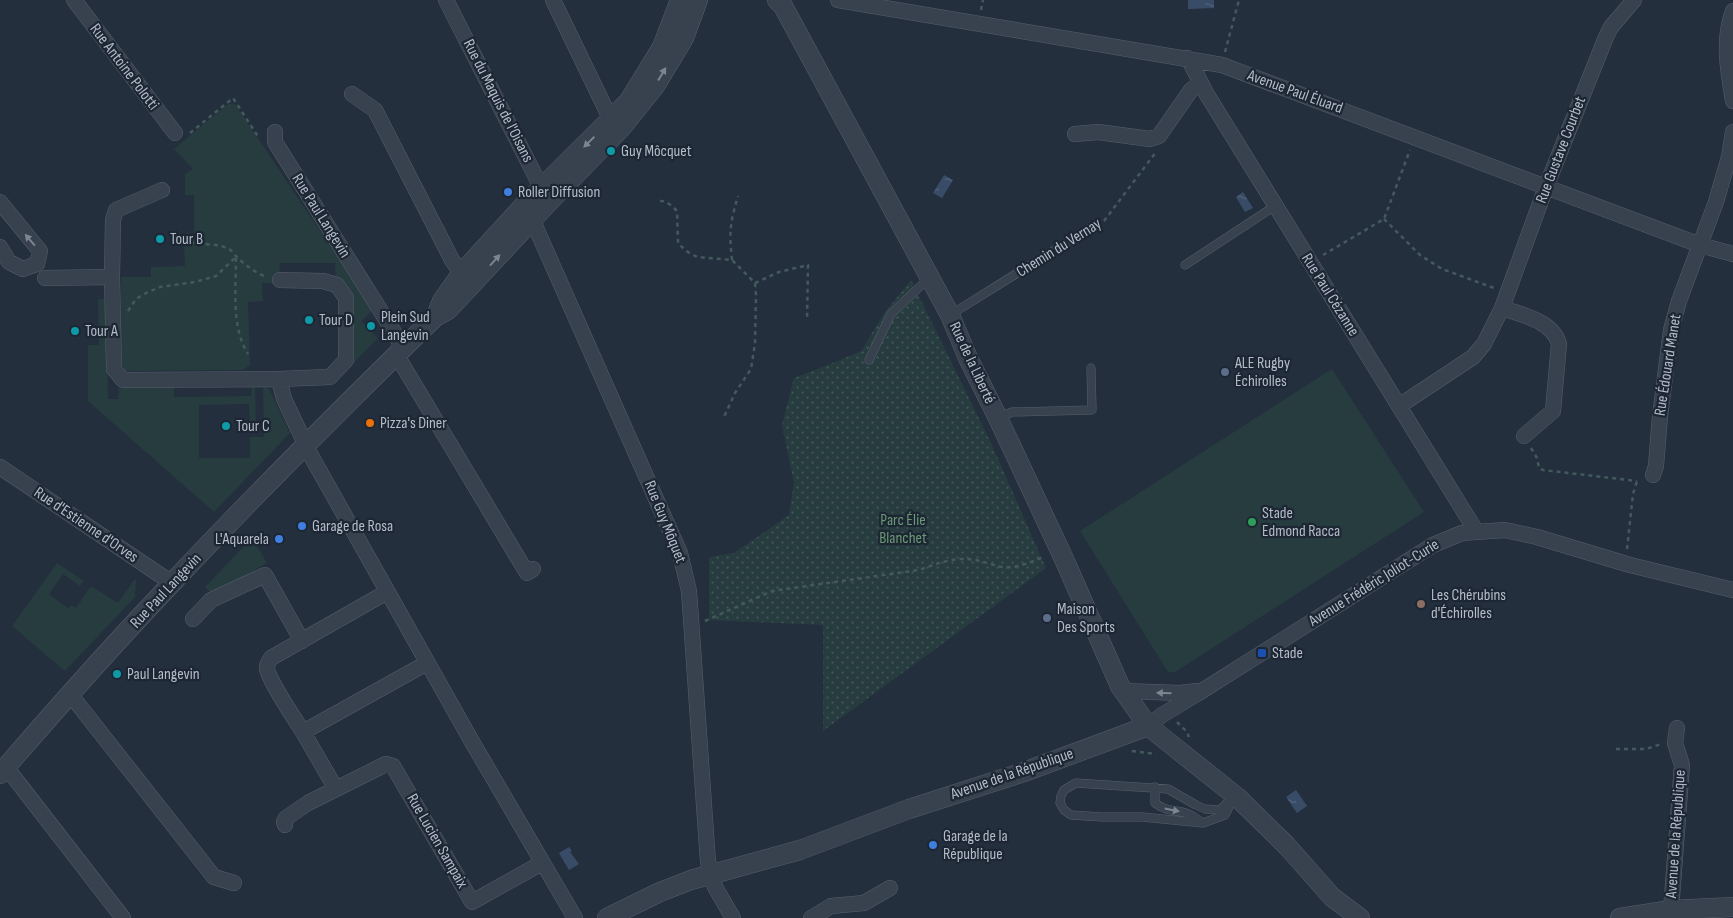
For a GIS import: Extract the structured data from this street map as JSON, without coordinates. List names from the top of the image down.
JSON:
{
  "streets": {
    "street": [
      "Rue Antoine Polotti",
      "Avenue Paul Éluard",
      "Rue du Maquis de l'Oisans",
      "Rue Gustave Courbet",
      "Rue Paul Langevin",
      "Rue Paul Cézanne",
      "Rue de la Liberté",
      "Rue Édouard Manet",
      "Rue Guy Môquet",
      "Rue d'Estienne d'Orves",
      "Avenue Frédéric Joliot-Curie",
      "Avenue de la République",
      "Rue Lucien Sampaix"
    ],
    "lane": ["Chemin du Vernay"]
  },
  "crossings": [
    ["Avenue Paul Éluard", "Rue Gustave Courbet"],
    ["Avenue Paul Éluard", "Rue Paul Cézanne"],
    ["Avenue Paul Éluard", "Rue Édouard Manet"],
    ["Rue du Maquis de l'Oisans", "Rue Paul Langevin"],
    ["Rue Gustave Courbet", "Rue Paul Cézanne"],
    ["Rue Paul Langevin", "Rue Guy Môquet"],
    ["Rue Paul Langevin", "Rue d'Estienne d'Orves"],
    ["Chemin du Vernay", "Rue de la Liberté"],
    ["Rue Paul Cézanne", "Avenue Frédéric Joliot-Curie"],
    ["Rue de la Liberté", "Avenue Frédéric Joliot-Curie"],
    ["Rue de la Liberté", "Avenue de la République"],
    ["Rue Guy Môquet", "Avenue de la République"],
    ["Avenue Frédéric Joliot-Curie", "Avenue de la République"]
  ],
  "parks": ["Parc Élie Blanchet"],
  "places": {
    "other": [
      "Guy Môcquet",
      "Roller Diffusion",
      "Tour B",
      "Tour D",
      "Plein Sud Langevin",
      "Tour A",
      "ALE Rugby Échirolles",
      "Pizza's Diner",
      "Tour C",
      "Stade Edmond Racca",
      "Garage de Rosa",
      "L'Aquarela",
      "Les Chérubins d'Échirolles",
      "Maison Des Sports",
      "Paul Langevin",
      "Garage de la République"
    ],
    "transit": ["Stade"]
  }
}
